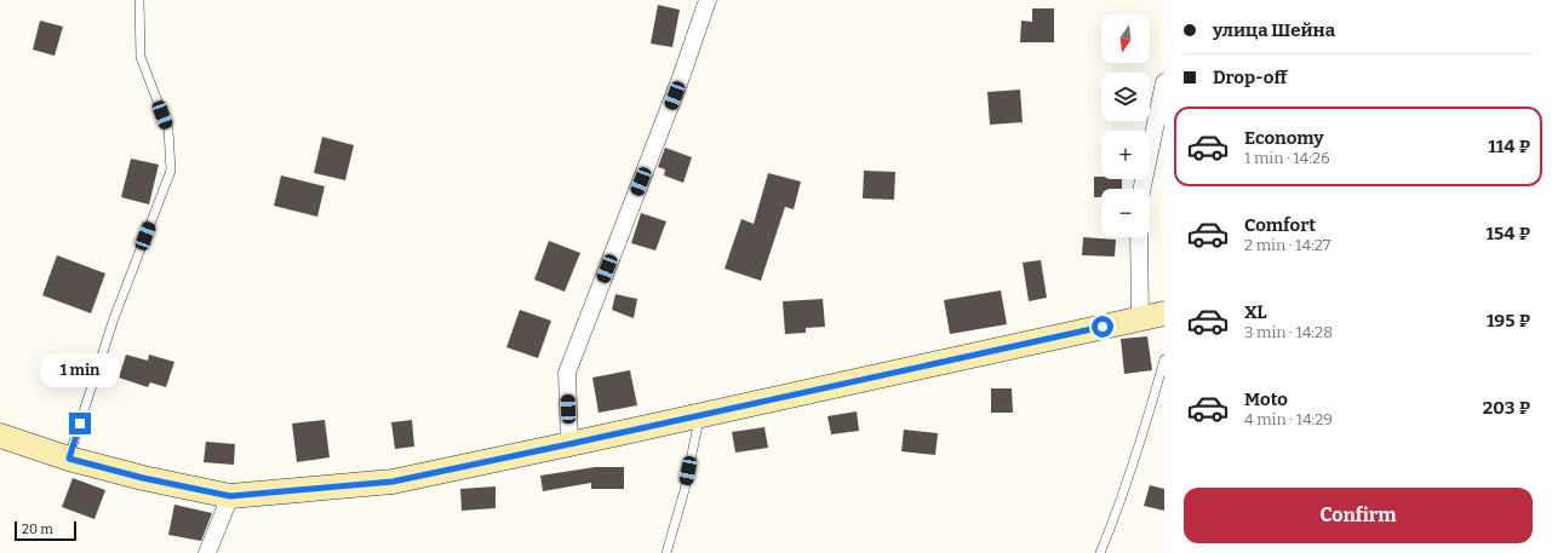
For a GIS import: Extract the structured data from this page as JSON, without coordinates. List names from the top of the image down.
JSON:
{
  "scale_bar": "20 m",
  "north": "bottom",
  "page": {
    "banner": ["улица Шейна", "Drop-off"],
    "map_buttons": ["+", "−"],
    "list": [
      {
        "name": "Economy",
        "note": "1 min · 14:26",
        "value": "114 ₽"
      },
      {
        "name": "Comfort",
        "note": "2 min · 14:27",
        "value": "154 ₽"
      },
      {
        "name": "XL",
        "note": "3 min · 14:28",
        "value": "195 ₽"
      },
      {
        "name": "Moto",
        "note": "4 min · 14:29",
        "value": "203 ₽"
      }
    ],
    "bubble": "1 min",
    "buttons": "Confirm",
    "scale": "20 m"
  }
}
